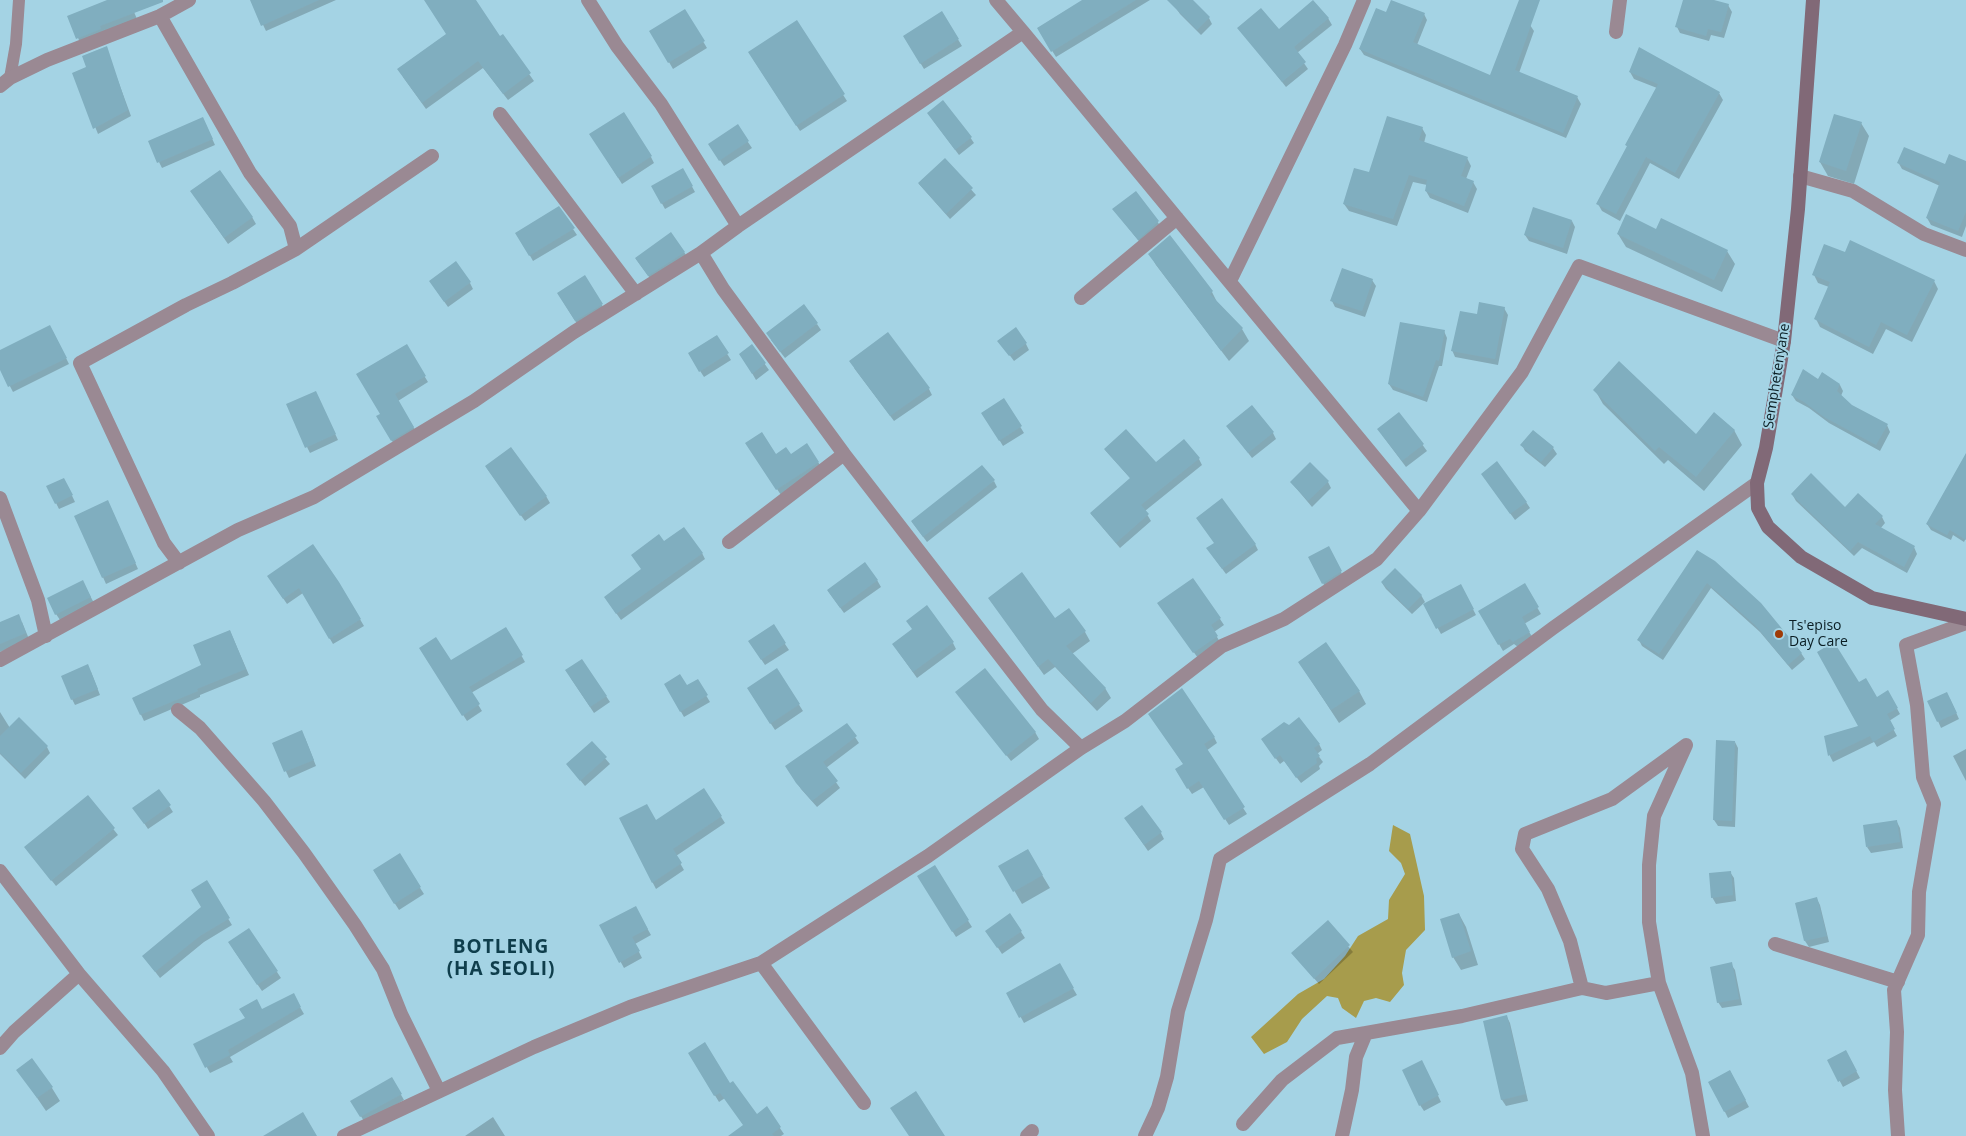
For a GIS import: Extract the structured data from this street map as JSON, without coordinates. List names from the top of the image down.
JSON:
{
  "streets": {
    "main road": ["Semphetenyane"]
  },
  "districts": ["BOTLENG (HA SEOLI)"],
  "places": ["Ts'episo Day Care"]
}
